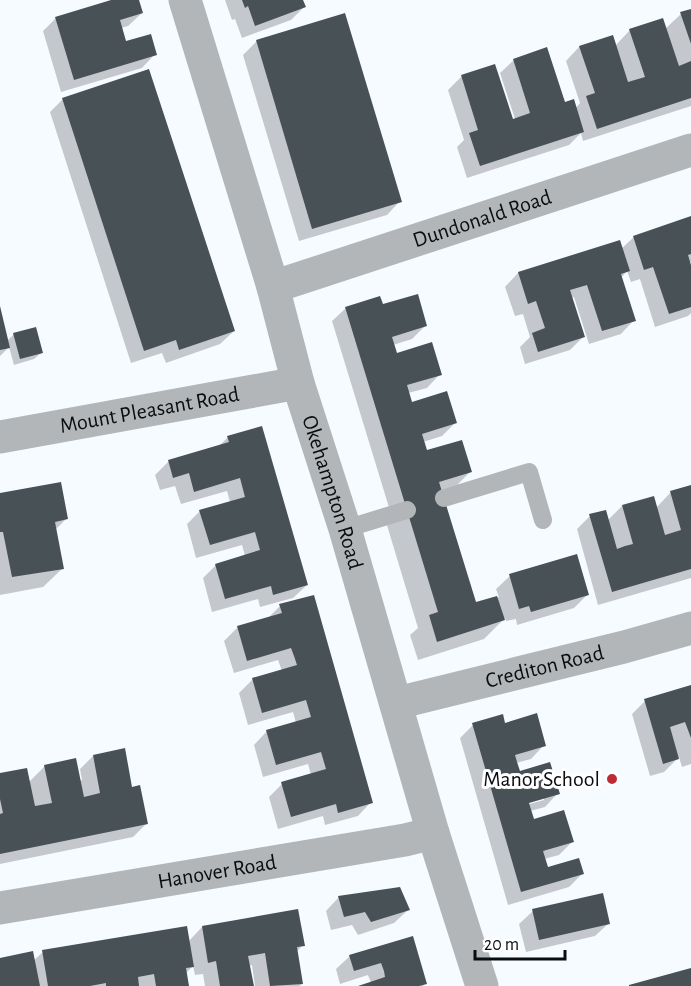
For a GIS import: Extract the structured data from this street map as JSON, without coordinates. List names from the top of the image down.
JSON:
{
  "streets": {
    "street": [
      "Dundonald Road",
      "Mount Pleasant Road",
      "Okehampton Road",
      "Crediton Road",
      "Hanover Road"
    ]
  },
  "crossings": [
    ["Dundonald Road", "Okehampton Road"],
    ["Mount Pleasant Road", "Okehampton Road"],
    ["Okehampton Road", "Crediton Road"],
    ["Okehampton Road", "Hanover Road"]
  ],
  "places": ["Manor School"],
  "scale_bar": "20 m"
}
